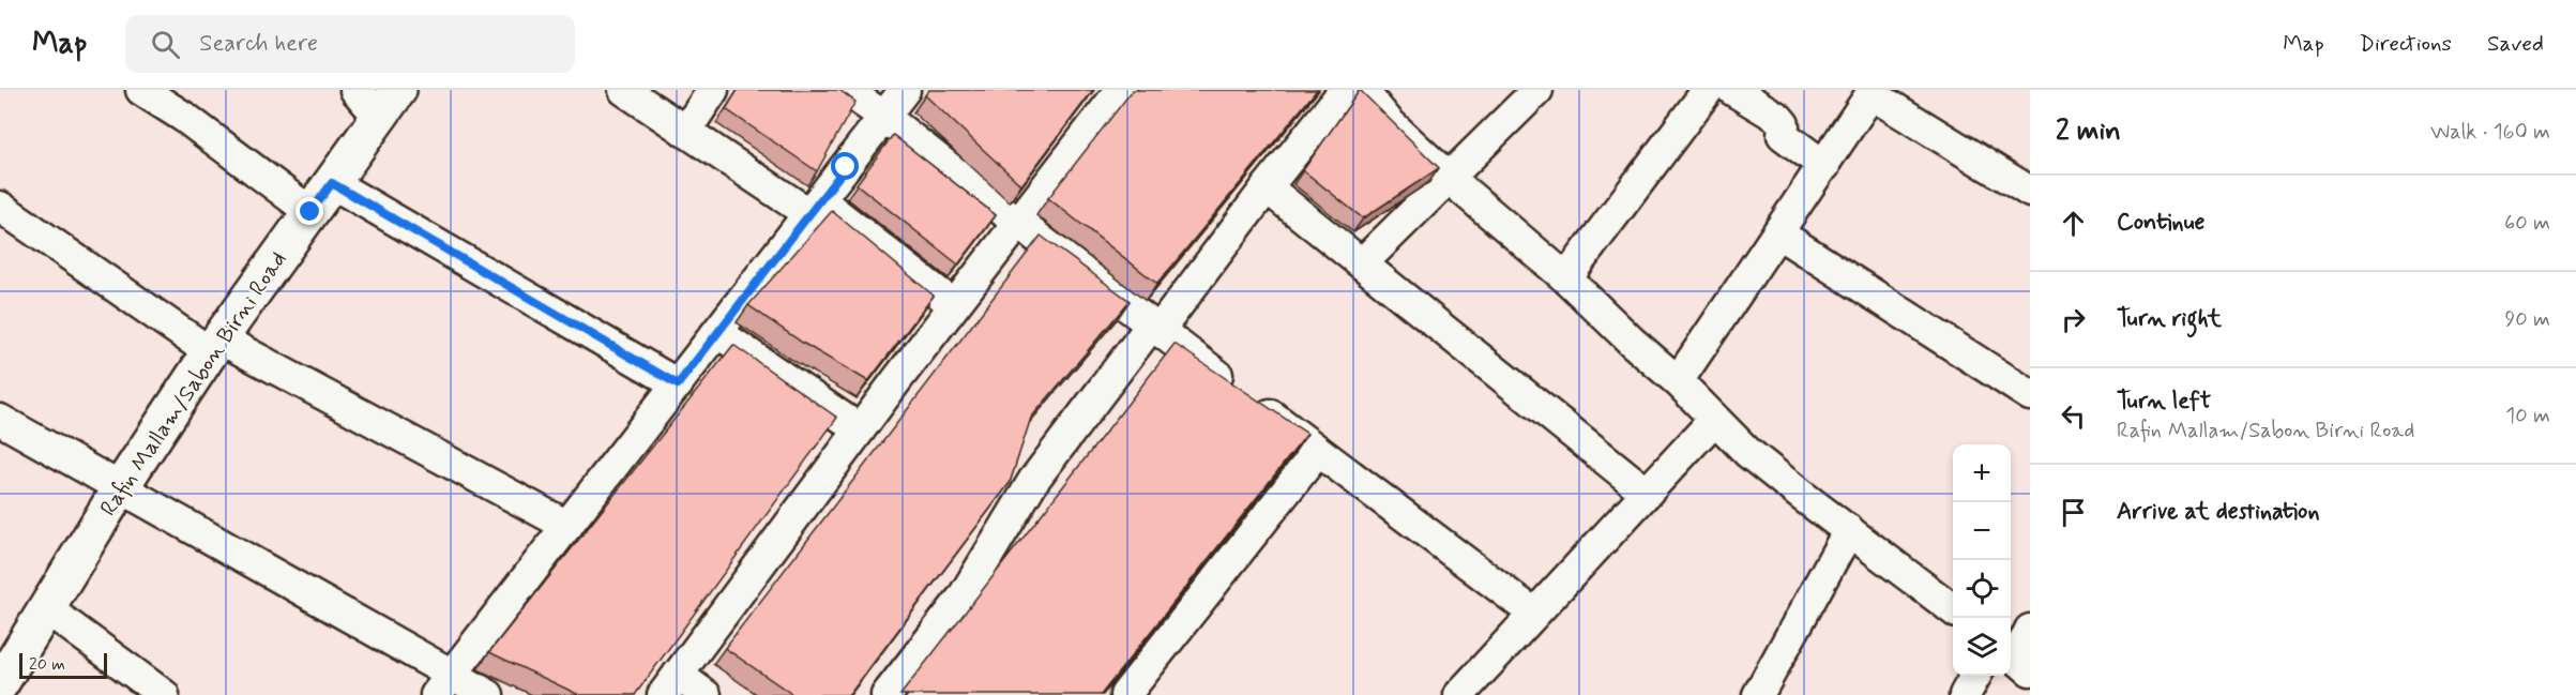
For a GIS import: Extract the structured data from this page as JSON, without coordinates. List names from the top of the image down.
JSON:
{
  "streets": {
    "street": ["Rafin Mallam/Sabon Birni Road"]
  },
  "scale_bar": "20 m",
  "page": {
    "header": "Map",
    "search": "Search here",
    "nav": ["Map", "Directions", "Saved"],
    "heading": ["2 min", "Walk · 160 m"],
    "list": [
      ["Continue", "60 m"],
      ["Turn right", "90 m"],
      ["Turn left", "Rafin Mallam/Sabon Birni Road", "10 m"],
      "Arrive at destination"
    ],
    "map_buttons": ["+", "−"],
    "scale": "20 m"
  }
}
